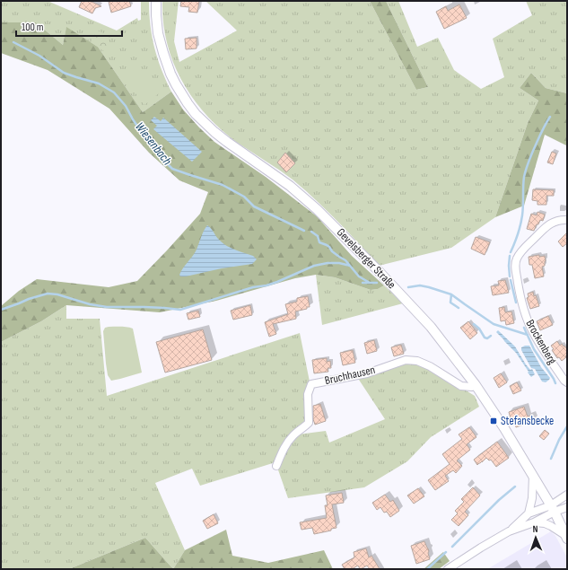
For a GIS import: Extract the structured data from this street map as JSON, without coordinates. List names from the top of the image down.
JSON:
{
  "streets": {
    "main road": ["Gevelsberger Straße"],
    "street": ["Brockenberg", "Bruchhausen"]
  },
  "crossings": [
    ["Gevelsberger Straße", "Bruchhausen"]
  ],
  "water": ["Wiesenbach"],
  "places": {
    "transit": ["Stefansbecke"]
  },
  "scale_bar": "100 m",
  "north": "top"
}
